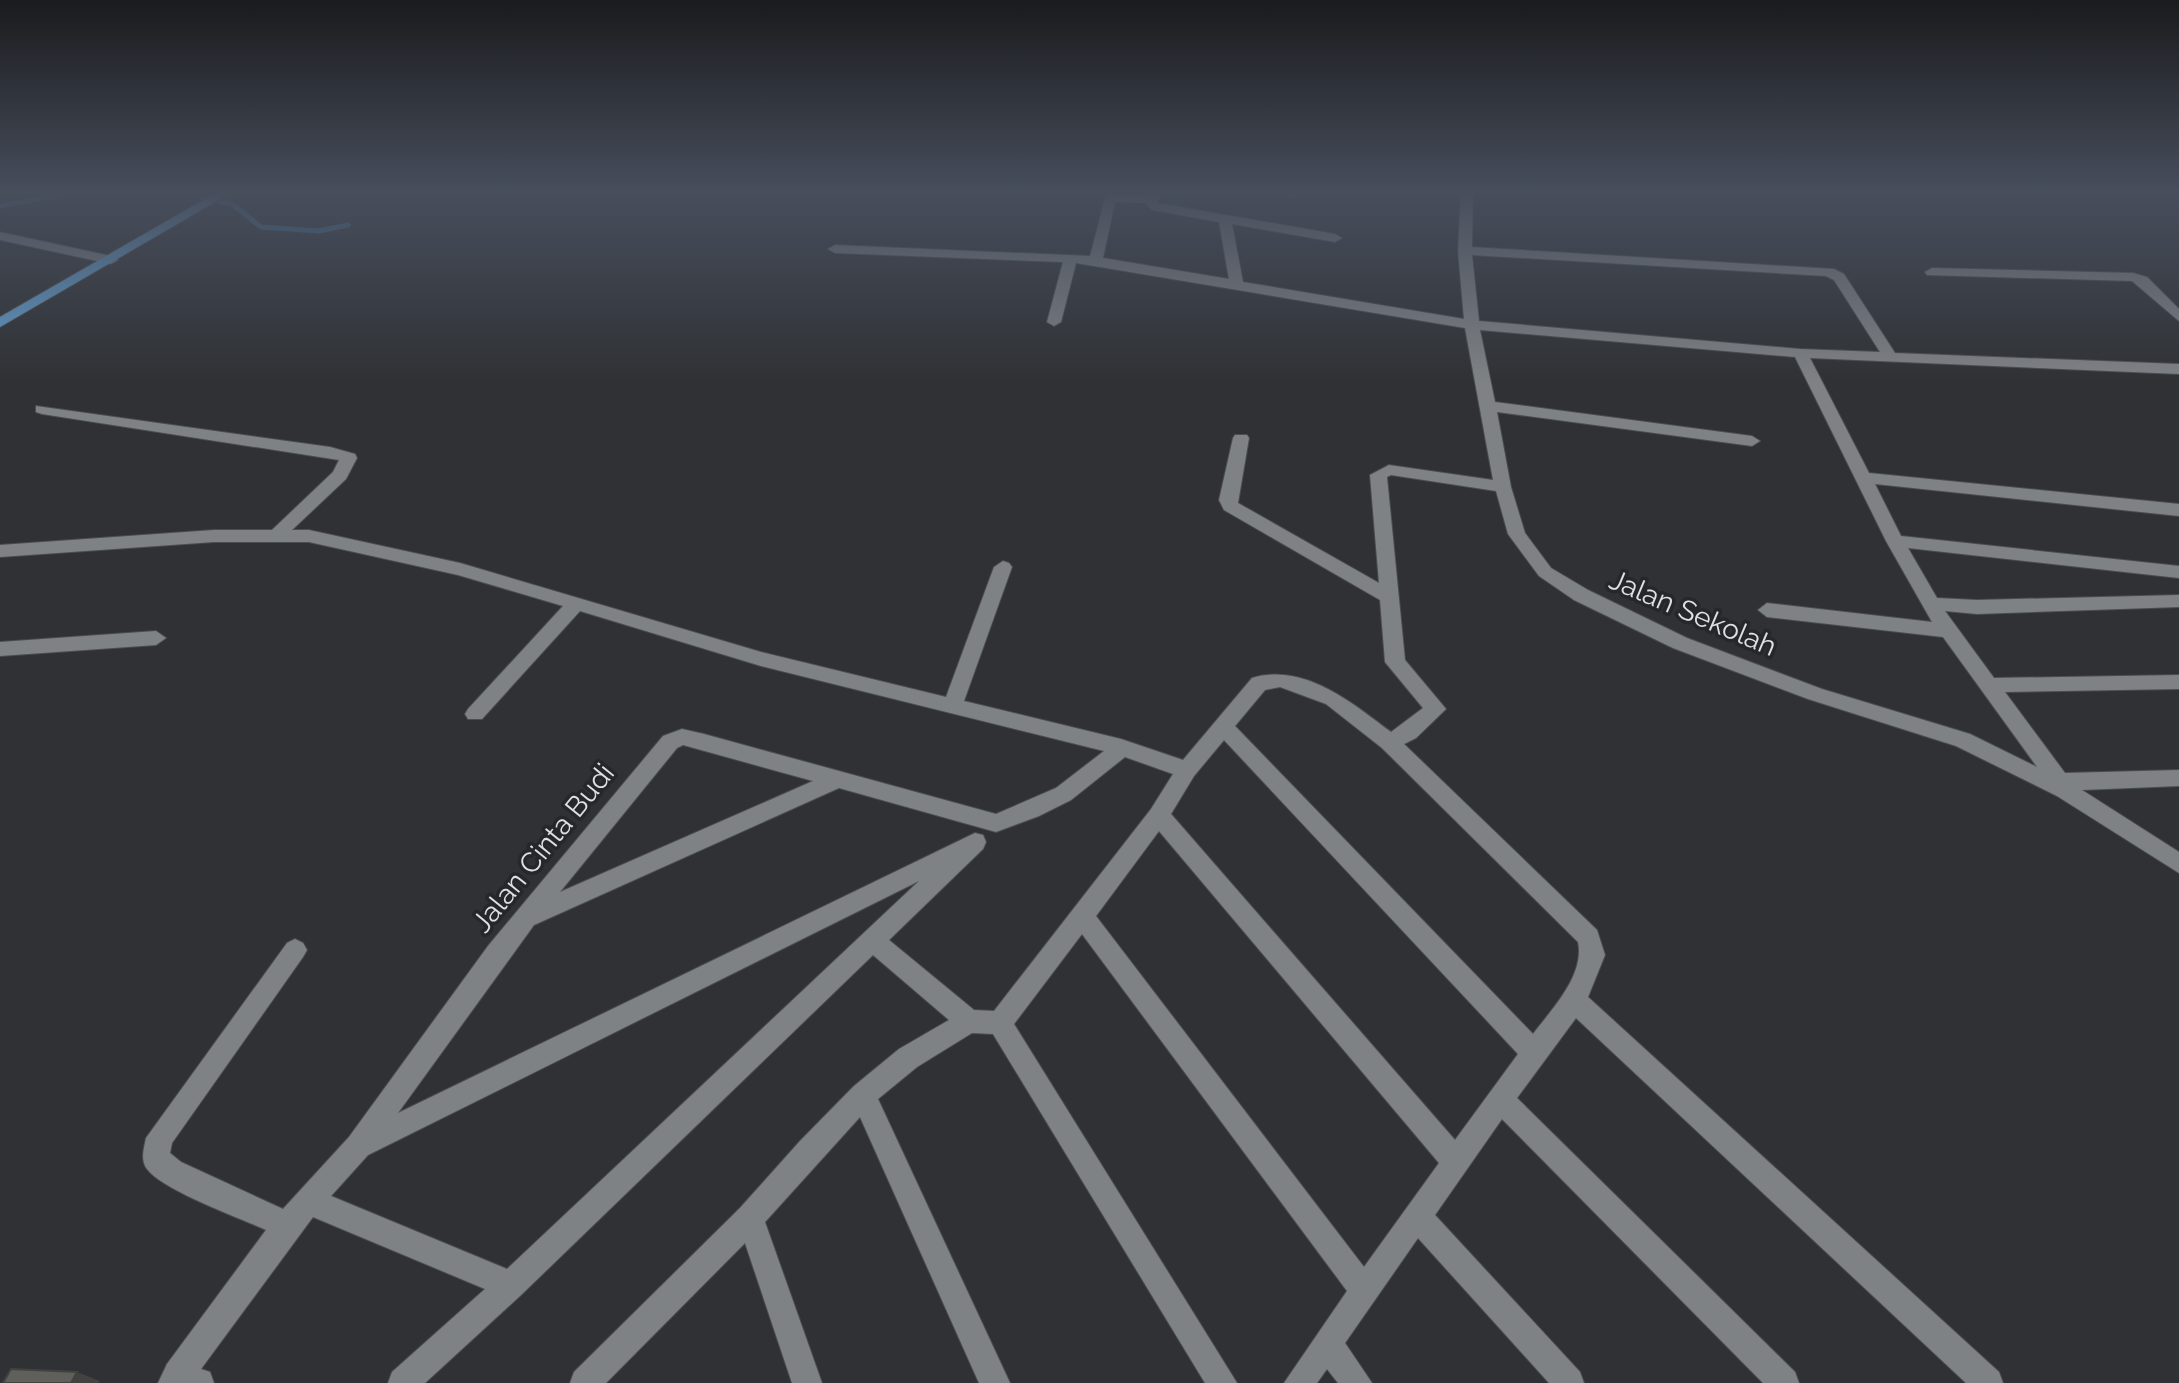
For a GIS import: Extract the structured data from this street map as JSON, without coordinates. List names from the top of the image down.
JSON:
{
  "streets": {
    "street": ["Jalan Sekolah", "Jalan Cinta Budi"]
  }
}
